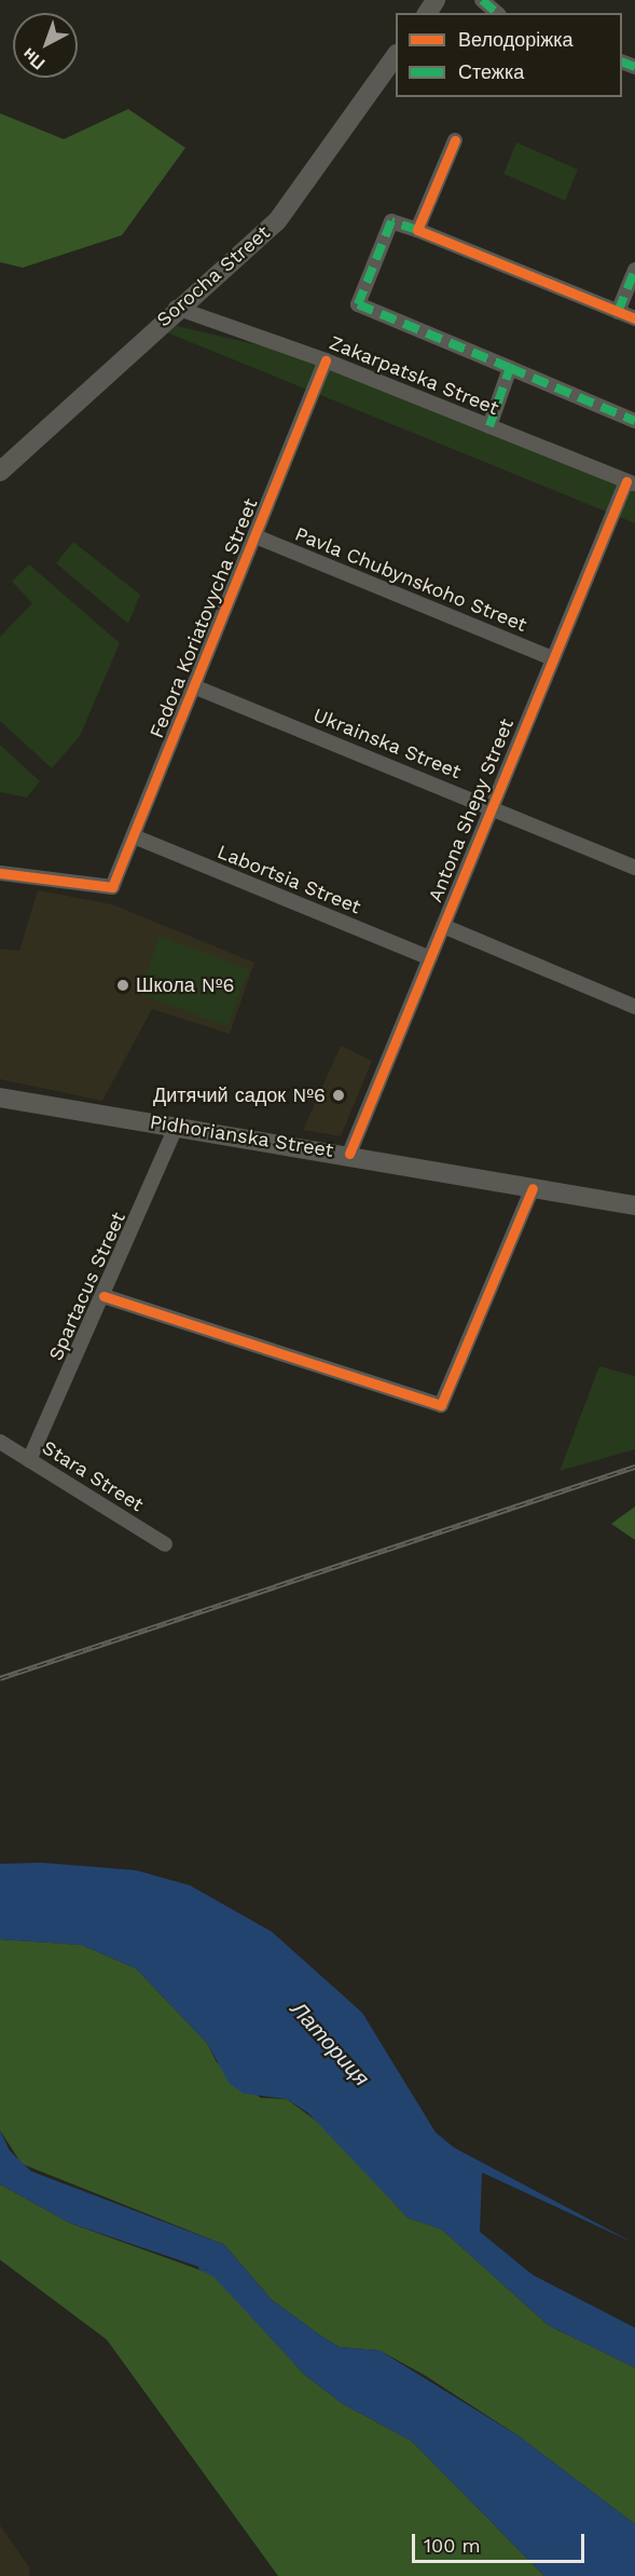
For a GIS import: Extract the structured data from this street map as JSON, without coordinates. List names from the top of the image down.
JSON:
{
  "streets": {
    "main road": ["Sorocha Street", "Pidhorianska Street"],
    "street": [
      "Zakarpatska Street",
      "Pavla Chubynskoho Street",
      "Fedora Koriatovycha Street",
      "Ukrainska Street",
      "Antona Shepy Street",
      "Labortsia Street",
      "Spartacus Street",
      "Stara Street"
    ]
  },
  "crossings": [
    ["Sorocha Street", "Zakarpatska Street"],
    ["Zakarpatska Street", "Fedora Koriatovycha Street"],
    ["Zakarpatska Street", "Antona Shepy Street"],
    ["Pavla Chubynskoho Street", "Fedora Koriatovycha Street"],
    ["Pavla Chubynskoho Street", "Antona Shepy Street"],
    ["Fedora Koriatovycha Street", "Ukrainska Street"],
    ["Fedora Koriatovycha Street", "Labortsia Street"],
    ["Ukrainska Street", "Antona Shepy Street"],
    ["Antona Shepy Street", "Labortsia Street"],
    ["Antona Shepy Street", "Pidhorianska Street"],
    ["Pidhorianska Street", "Spartacus Street"],
    ["Spartacus Street", "Stara Street"]
  ],
  "water": ["Латориця"],
  "places": ["Школа №6", "Дитячий садок №6"],
  "legend": ["Велодоріжка", "Стежка"],
  "scale_bar": "100 m",
  "north": "bottom left"
}
